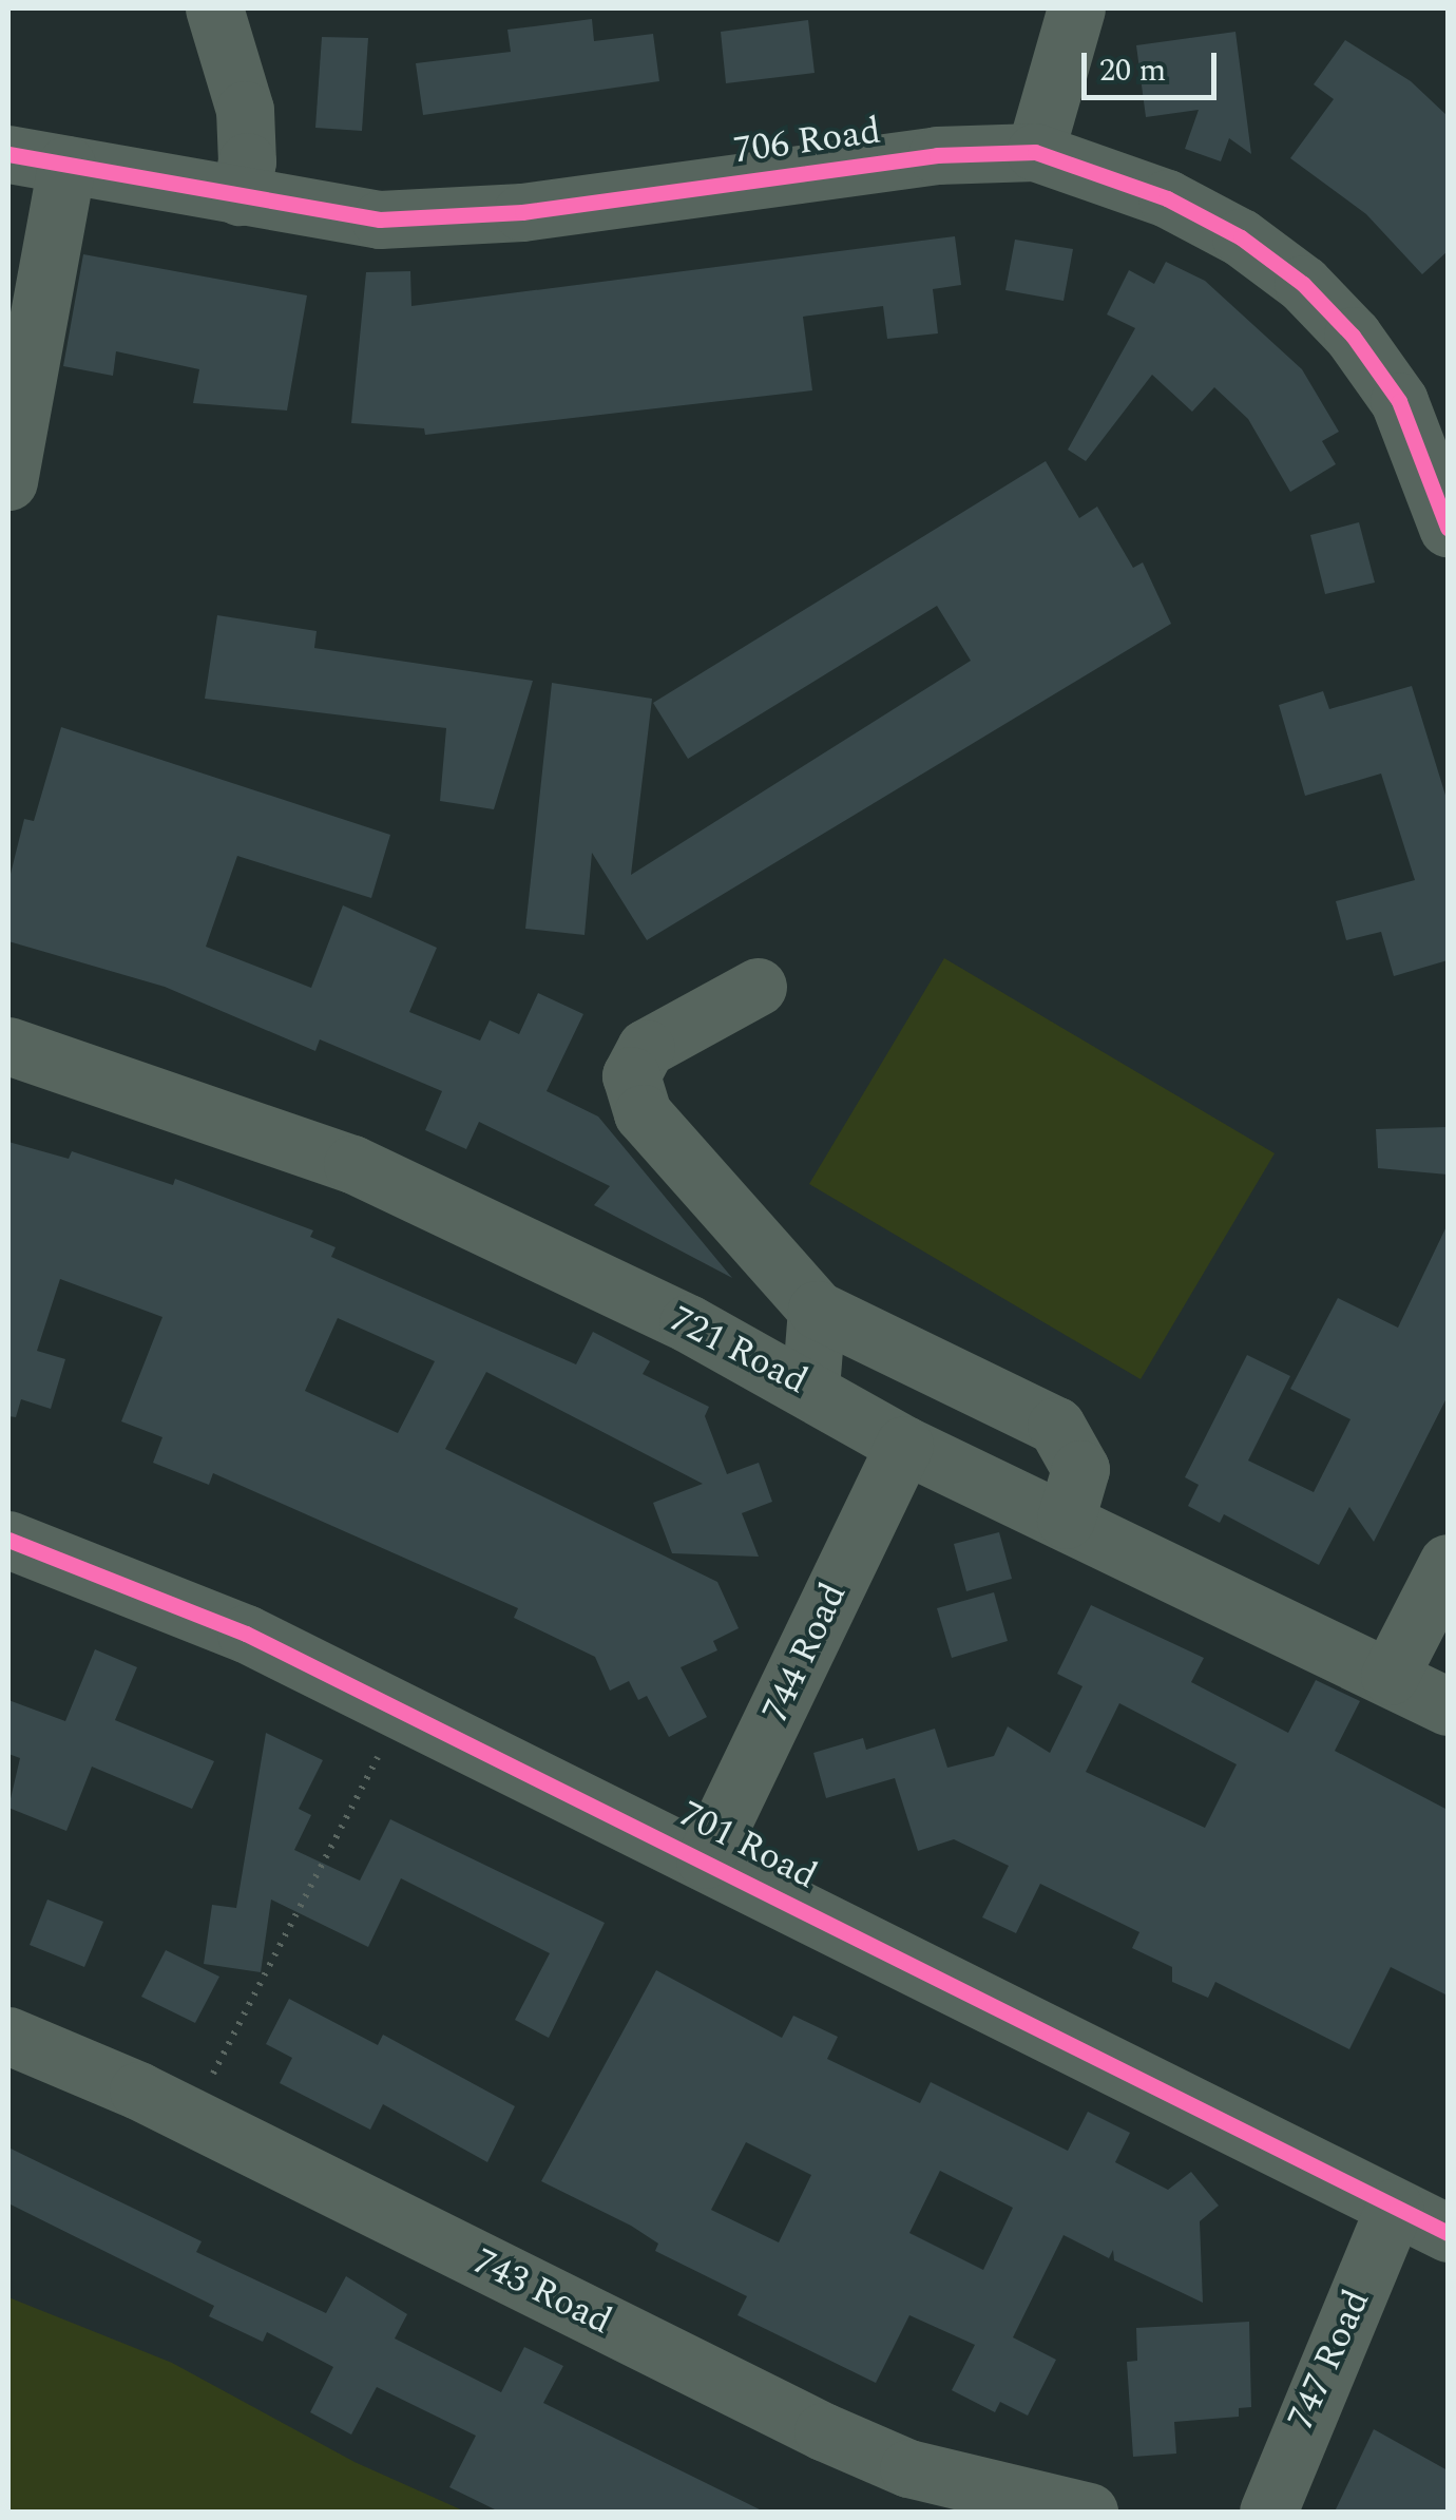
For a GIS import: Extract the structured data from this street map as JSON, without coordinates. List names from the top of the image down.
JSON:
{
  "streets": {
    "street": [
      "706 Road",
      "721 Road",
      "744 Road",
      "701 Road",
      "743 Road",
      "747 Road"
    ]
  },
  "crossings": [
    ["721 Road", "744 Road"],
    ["744 Road", "701 Road"],
    ["701 Road", "747 Road"]
  ],
  "scale_bar": "20 m"
}
